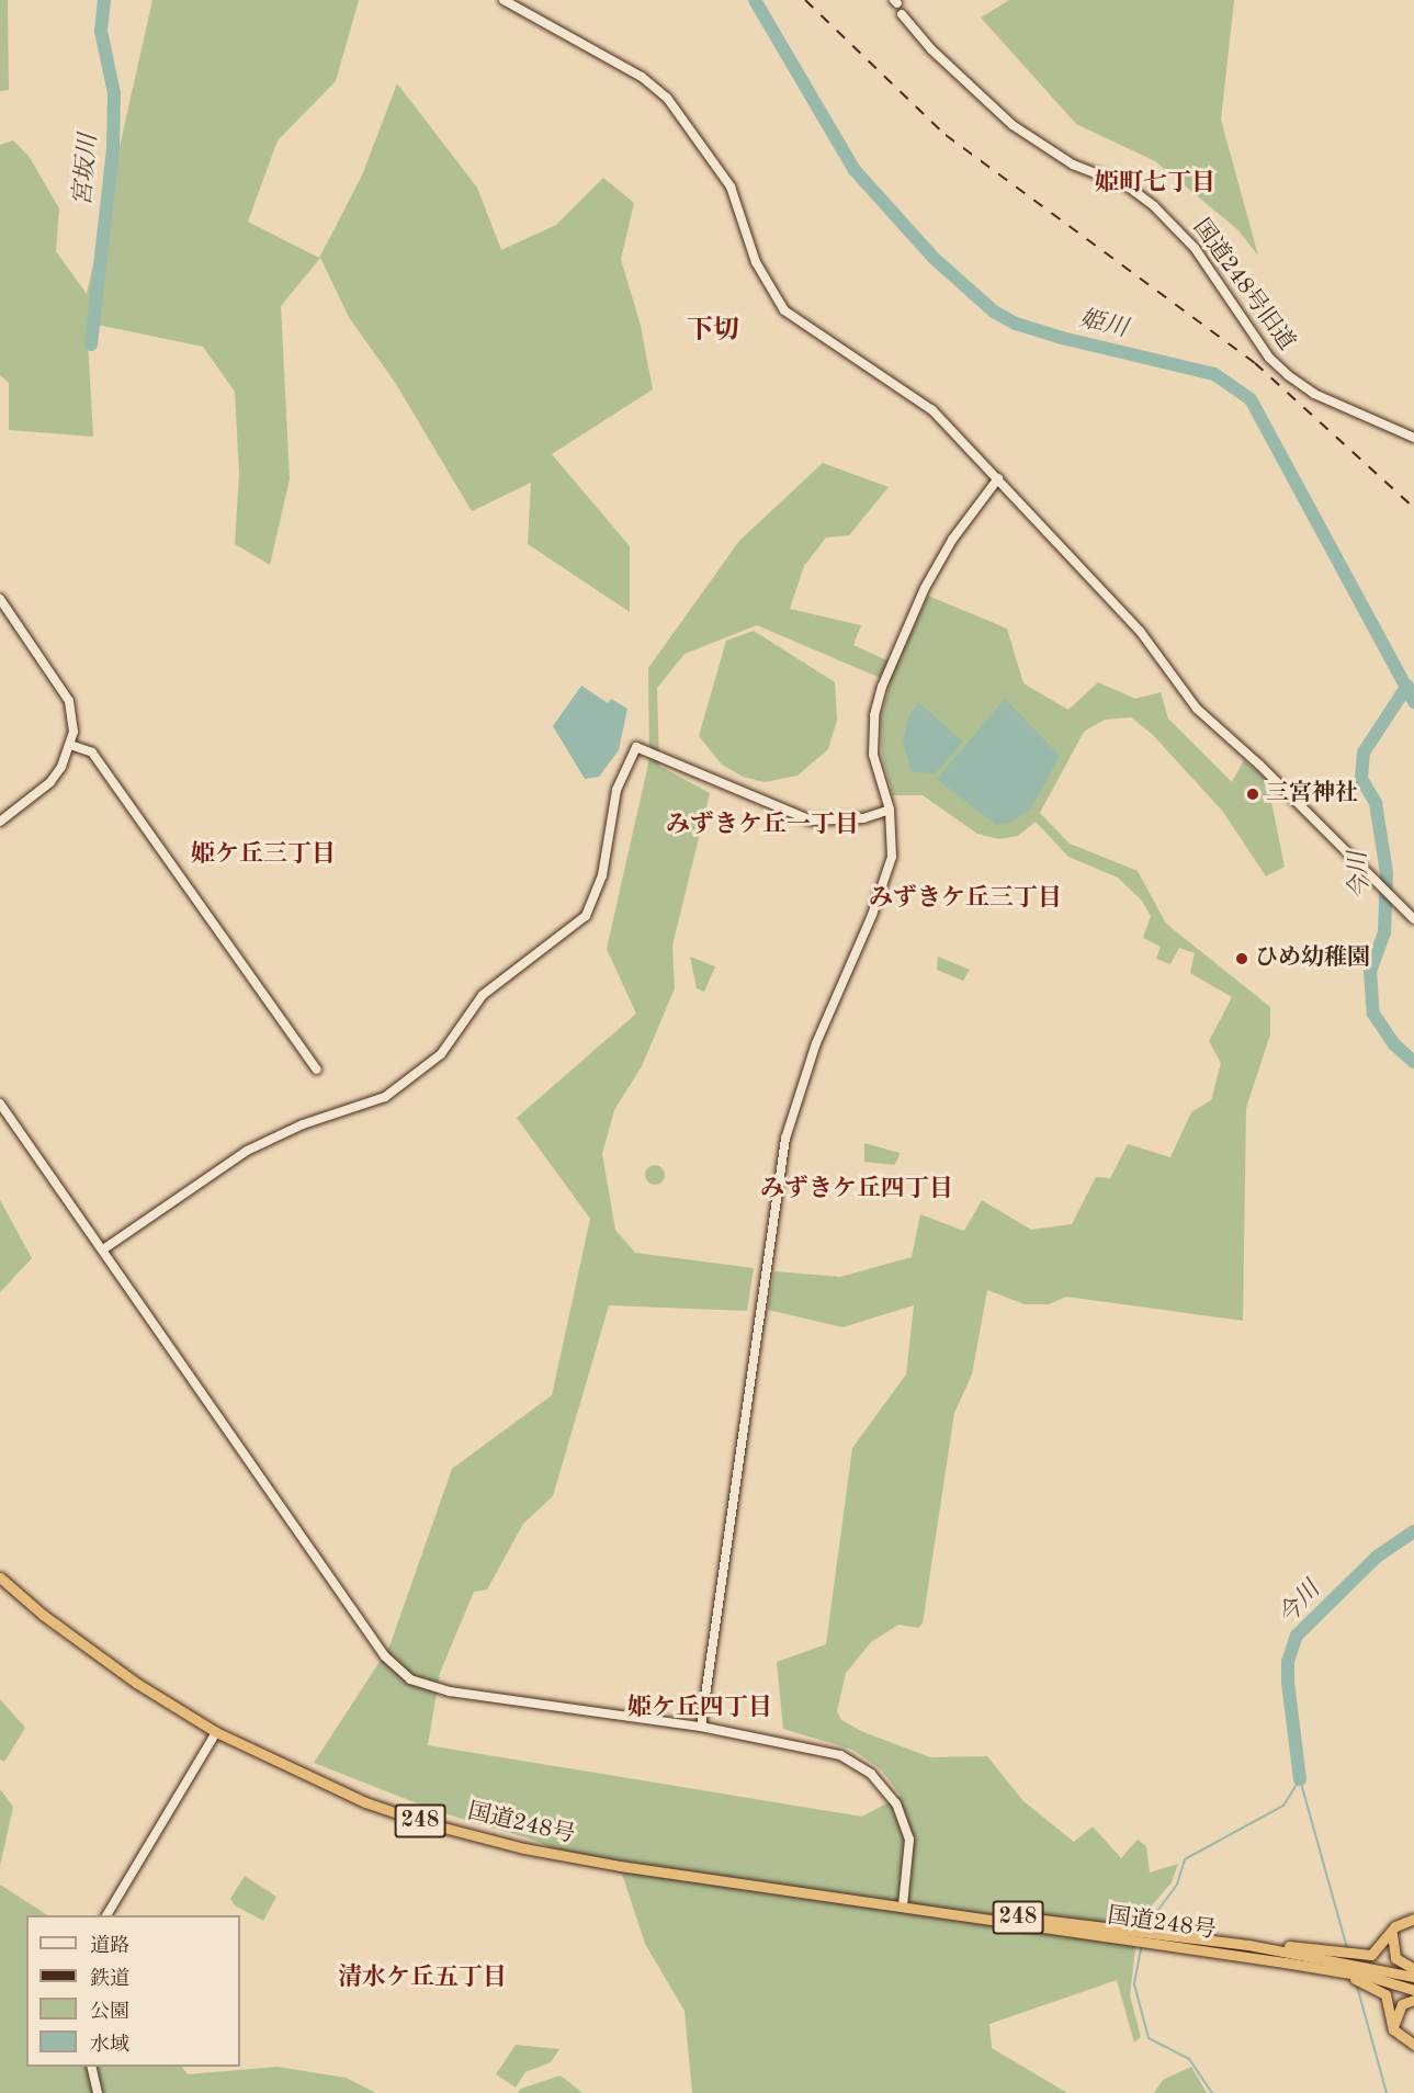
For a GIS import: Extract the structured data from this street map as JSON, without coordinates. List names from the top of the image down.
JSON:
{
  "streets": {
    "highway": ["248", "国道248号"],
    "street": ["国道248号旧道"]
  },
  "districts": [
    "姫町七丁目",
    "下切",
    "みずきケ丘一丁目",
    "姫ケ丘三丁目",
    "みずきケ丘三丁目",
    "みずきケ丘四丁目",
    "姫ケ丘四丁目",
    "清水ケ丘五丁目"
  ],
  "water": ["宮坂川", "姫川", "今川"],
  "places": ["三宮神社", "ひめ幼稚園"],
  "legend": [
    "道路",
    "鉄道",
    "公園",
    "水域"
  ]
}
